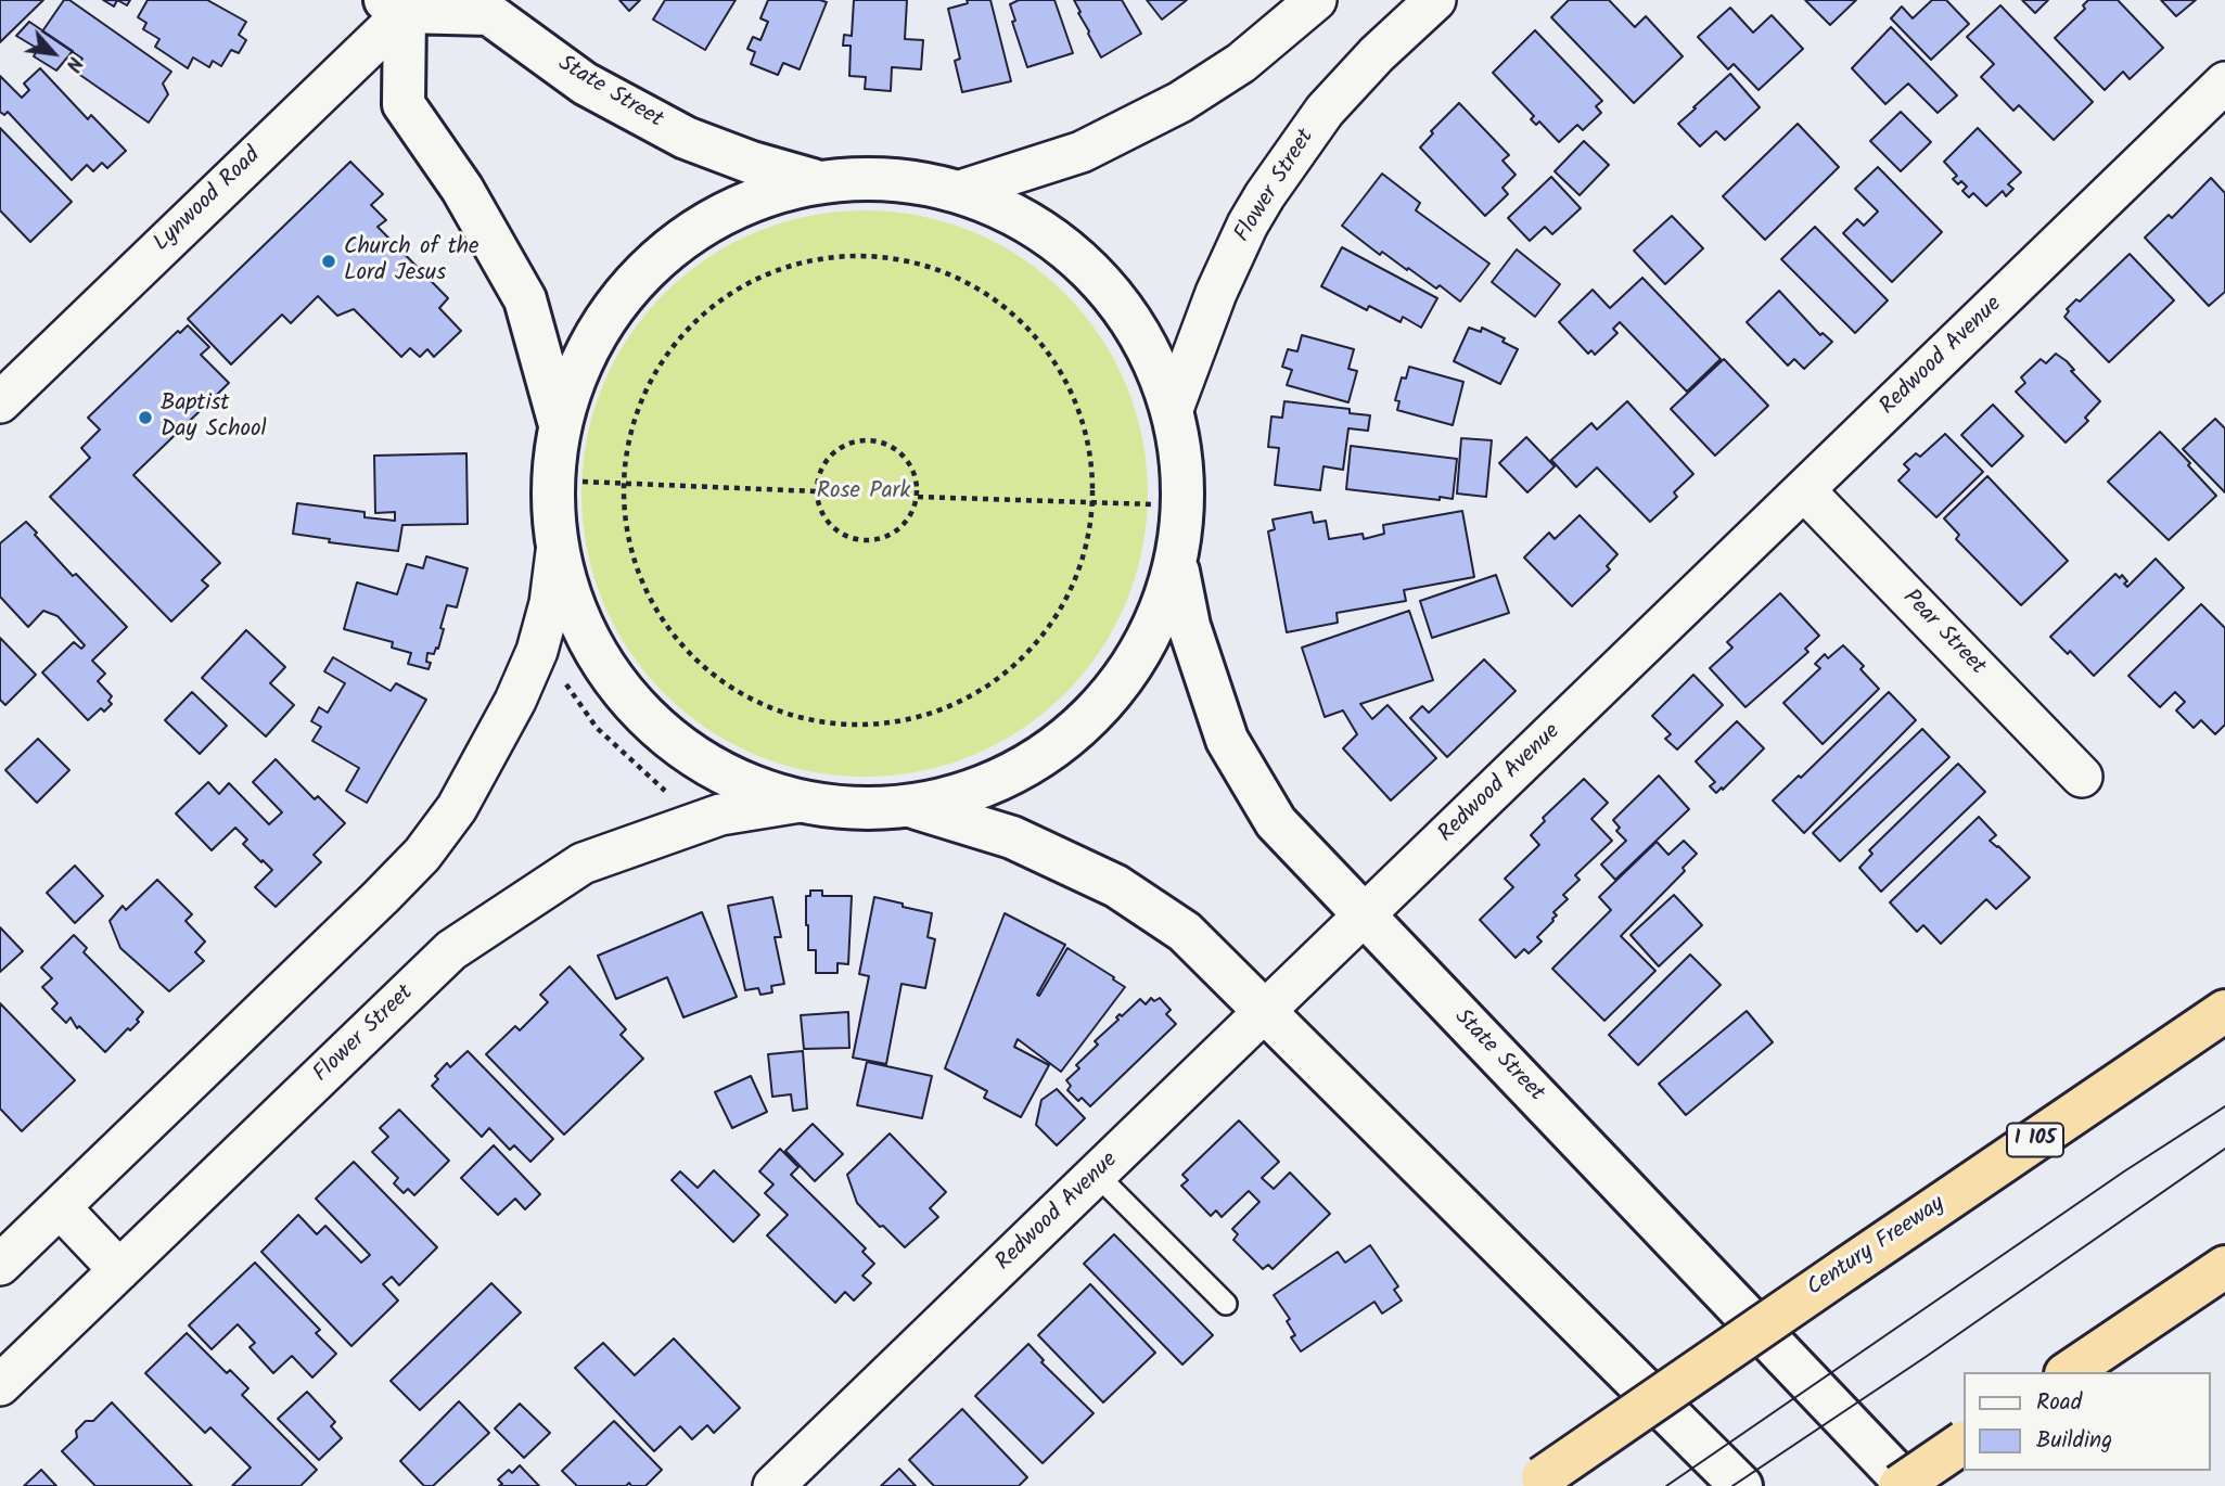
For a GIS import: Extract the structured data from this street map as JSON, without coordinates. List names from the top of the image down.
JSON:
{
  "streets": {
    "highway": ["I 105", "Century Freeway"],
    "main road": ["State Street"],
    "street": [
      "Flower Street",
      "Lynwood Road",
      "Redwood Avenue",
      "Pear Street"
    ]
  },
  "crossings": [
    ["State Street", "Lynwood Road"],
    ["State Street", "Redwood Avenue"],
    ["Redwood Avenue", "Pear Street"]
  ],
  "parks": ["Rose Park"],
  "places": ["Church of the Lord Jesus", "Baptist Day School"],
  "legend": ["Road", "Building"],
  "north": "bottom right"
}
